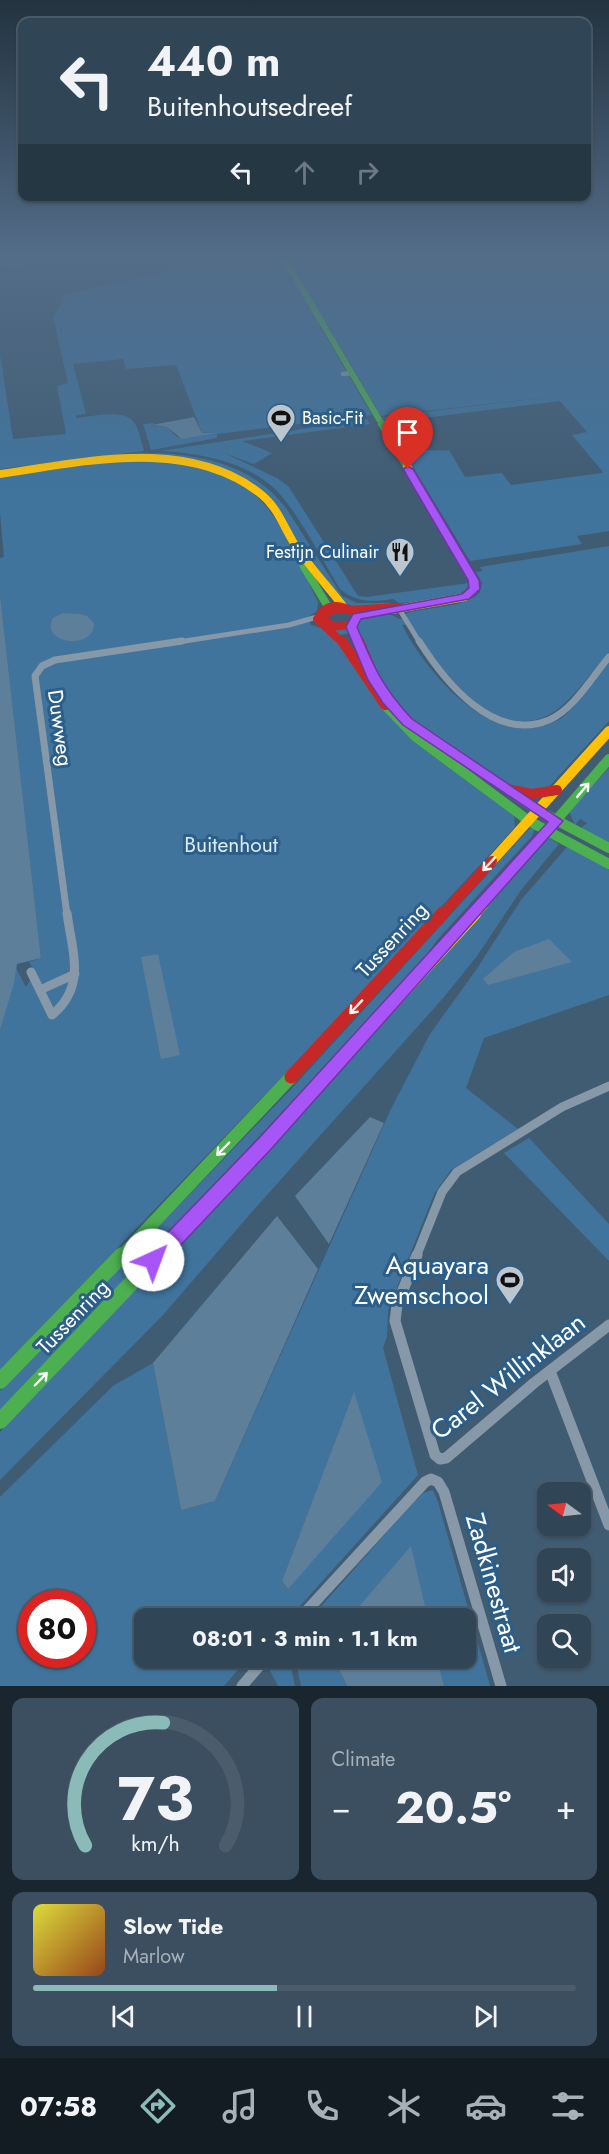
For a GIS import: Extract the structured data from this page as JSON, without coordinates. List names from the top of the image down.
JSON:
{
  "streets": {
    "main road": ["Tussenring"],
    "street": ["Duwweg", "Carel Willinklaan", "Zadkinestraat"]
  },
  "parks": ["Buitenhout"],
  "places": {
    "sports": ["Basic-Fit", "Aquayara Zwemschool"],
    "restaurant": ["Festijn Culinair"]
  },
  "north": "left",
  "page": {
    "turn": ["440 m", "Buitenhoutsedreef"],
    "limit": "80",
    "trip": "08:01 · 3 min · 1.1 km",
    "tile": "Climate",
    "heat": ["−", "20.5°", "+"],
    "song": ["Slow Tide", "Marlow"],
    "tabs": "07:58",
    "gauge": ["73", "km/h"]
  }
}
